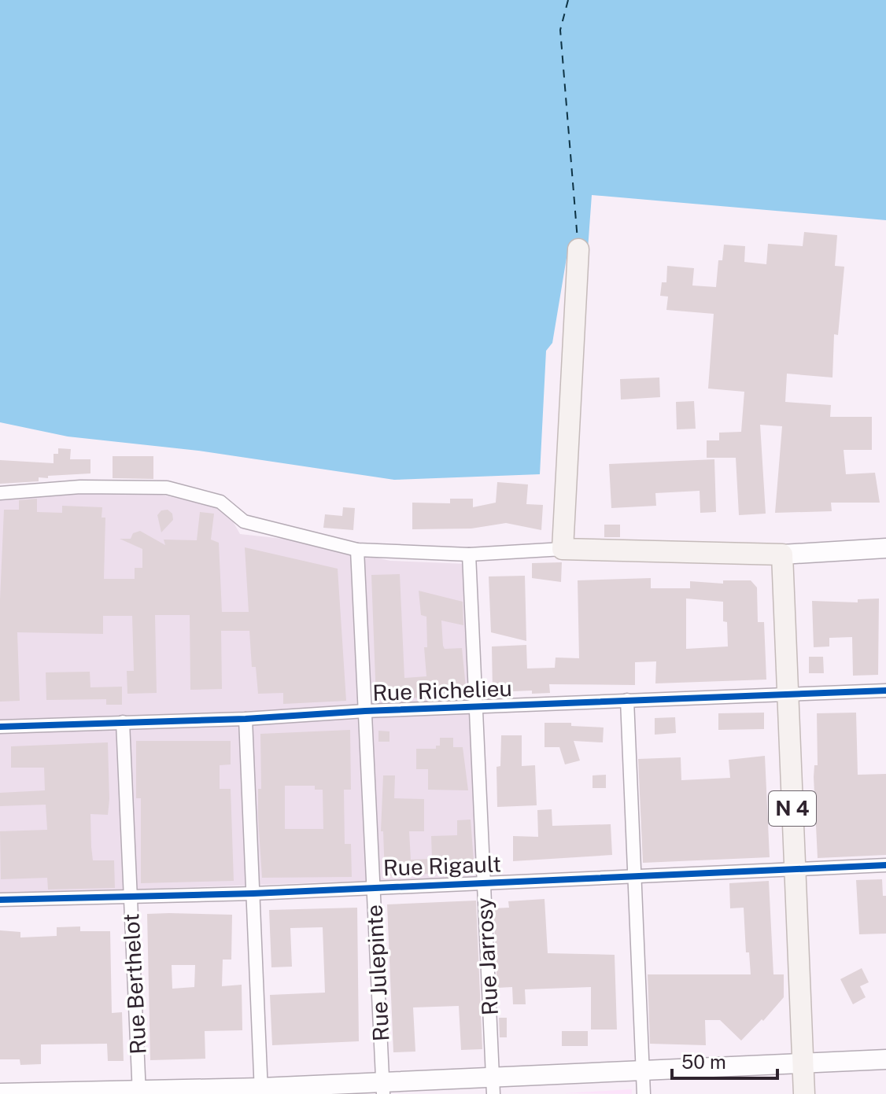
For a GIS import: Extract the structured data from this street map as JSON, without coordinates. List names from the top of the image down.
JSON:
{
  "streets": {
    "main road": ["N 4"],
    "street": [
      "Rue Richelieu",
      "Rue Rigault",
      "Rue Jarrosy",
      "Rue Julepinte",
      "Rue Berthelot"
    ]
  },
  "crossings": [
    ["Rue Richelieu", "N 4"],
    ["Rue Richelieu", "Rue Jarrosy"],
    ["Rue Richelieu", "Rue Julepinte"],
    ["Rue Richelieu", "Rue Berthelot"],
    ["N 4", "Rue Rigault"],
    ["Rue Rigault", "Rue Jarrosy"],
    ["Rue Rigault", "Rue Julepinte"],
    ["Rue Rigault", "Rue Berthelot"]
  ],
  "scale_bar": "50 m"
}
